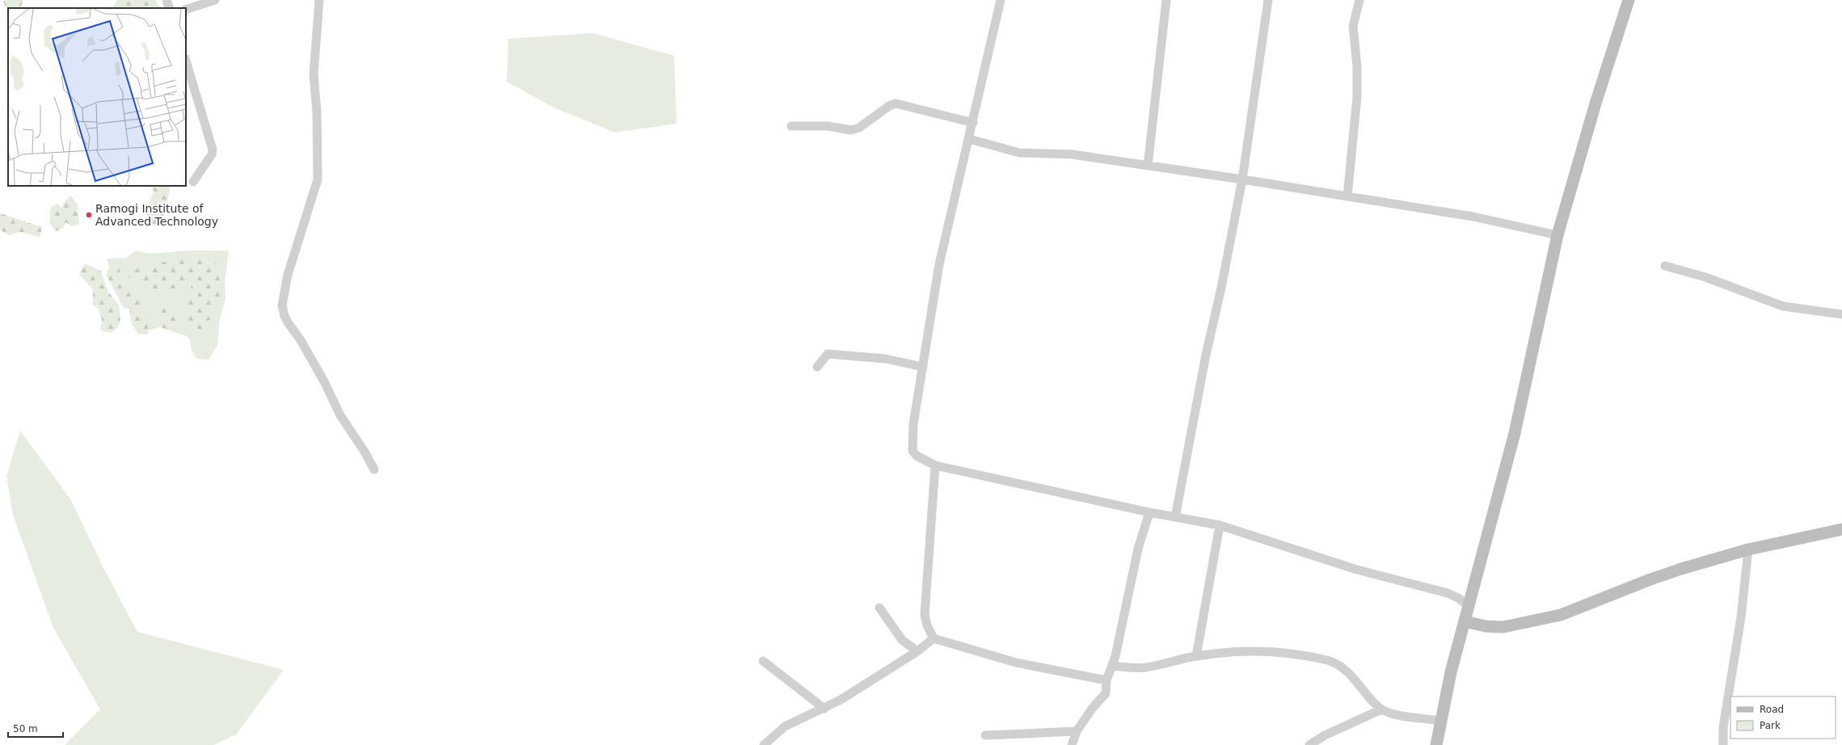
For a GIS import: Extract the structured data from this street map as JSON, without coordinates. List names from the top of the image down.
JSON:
{
  "places": ["Ramogi Institute of Advanced Technology"],
  "legend": ["Road", "Park"],
  "scale_bar": "50 m"
}
